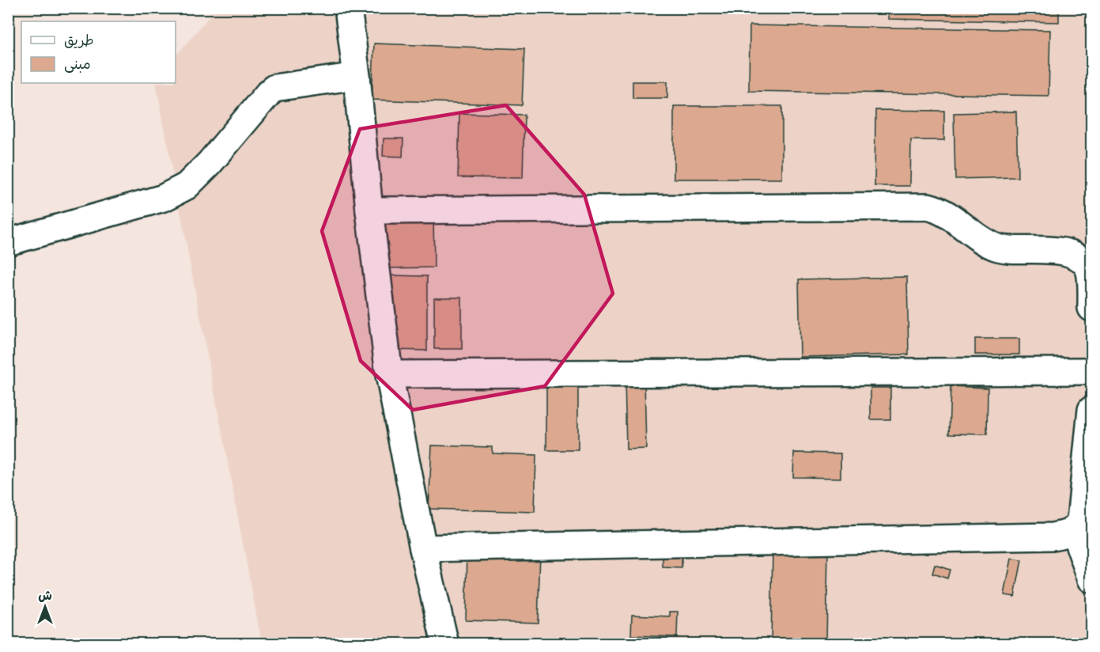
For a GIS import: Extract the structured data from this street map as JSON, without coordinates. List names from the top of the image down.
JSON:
{
  "legend": ["طريق", "مبنى"],
  "north": "top"
}
